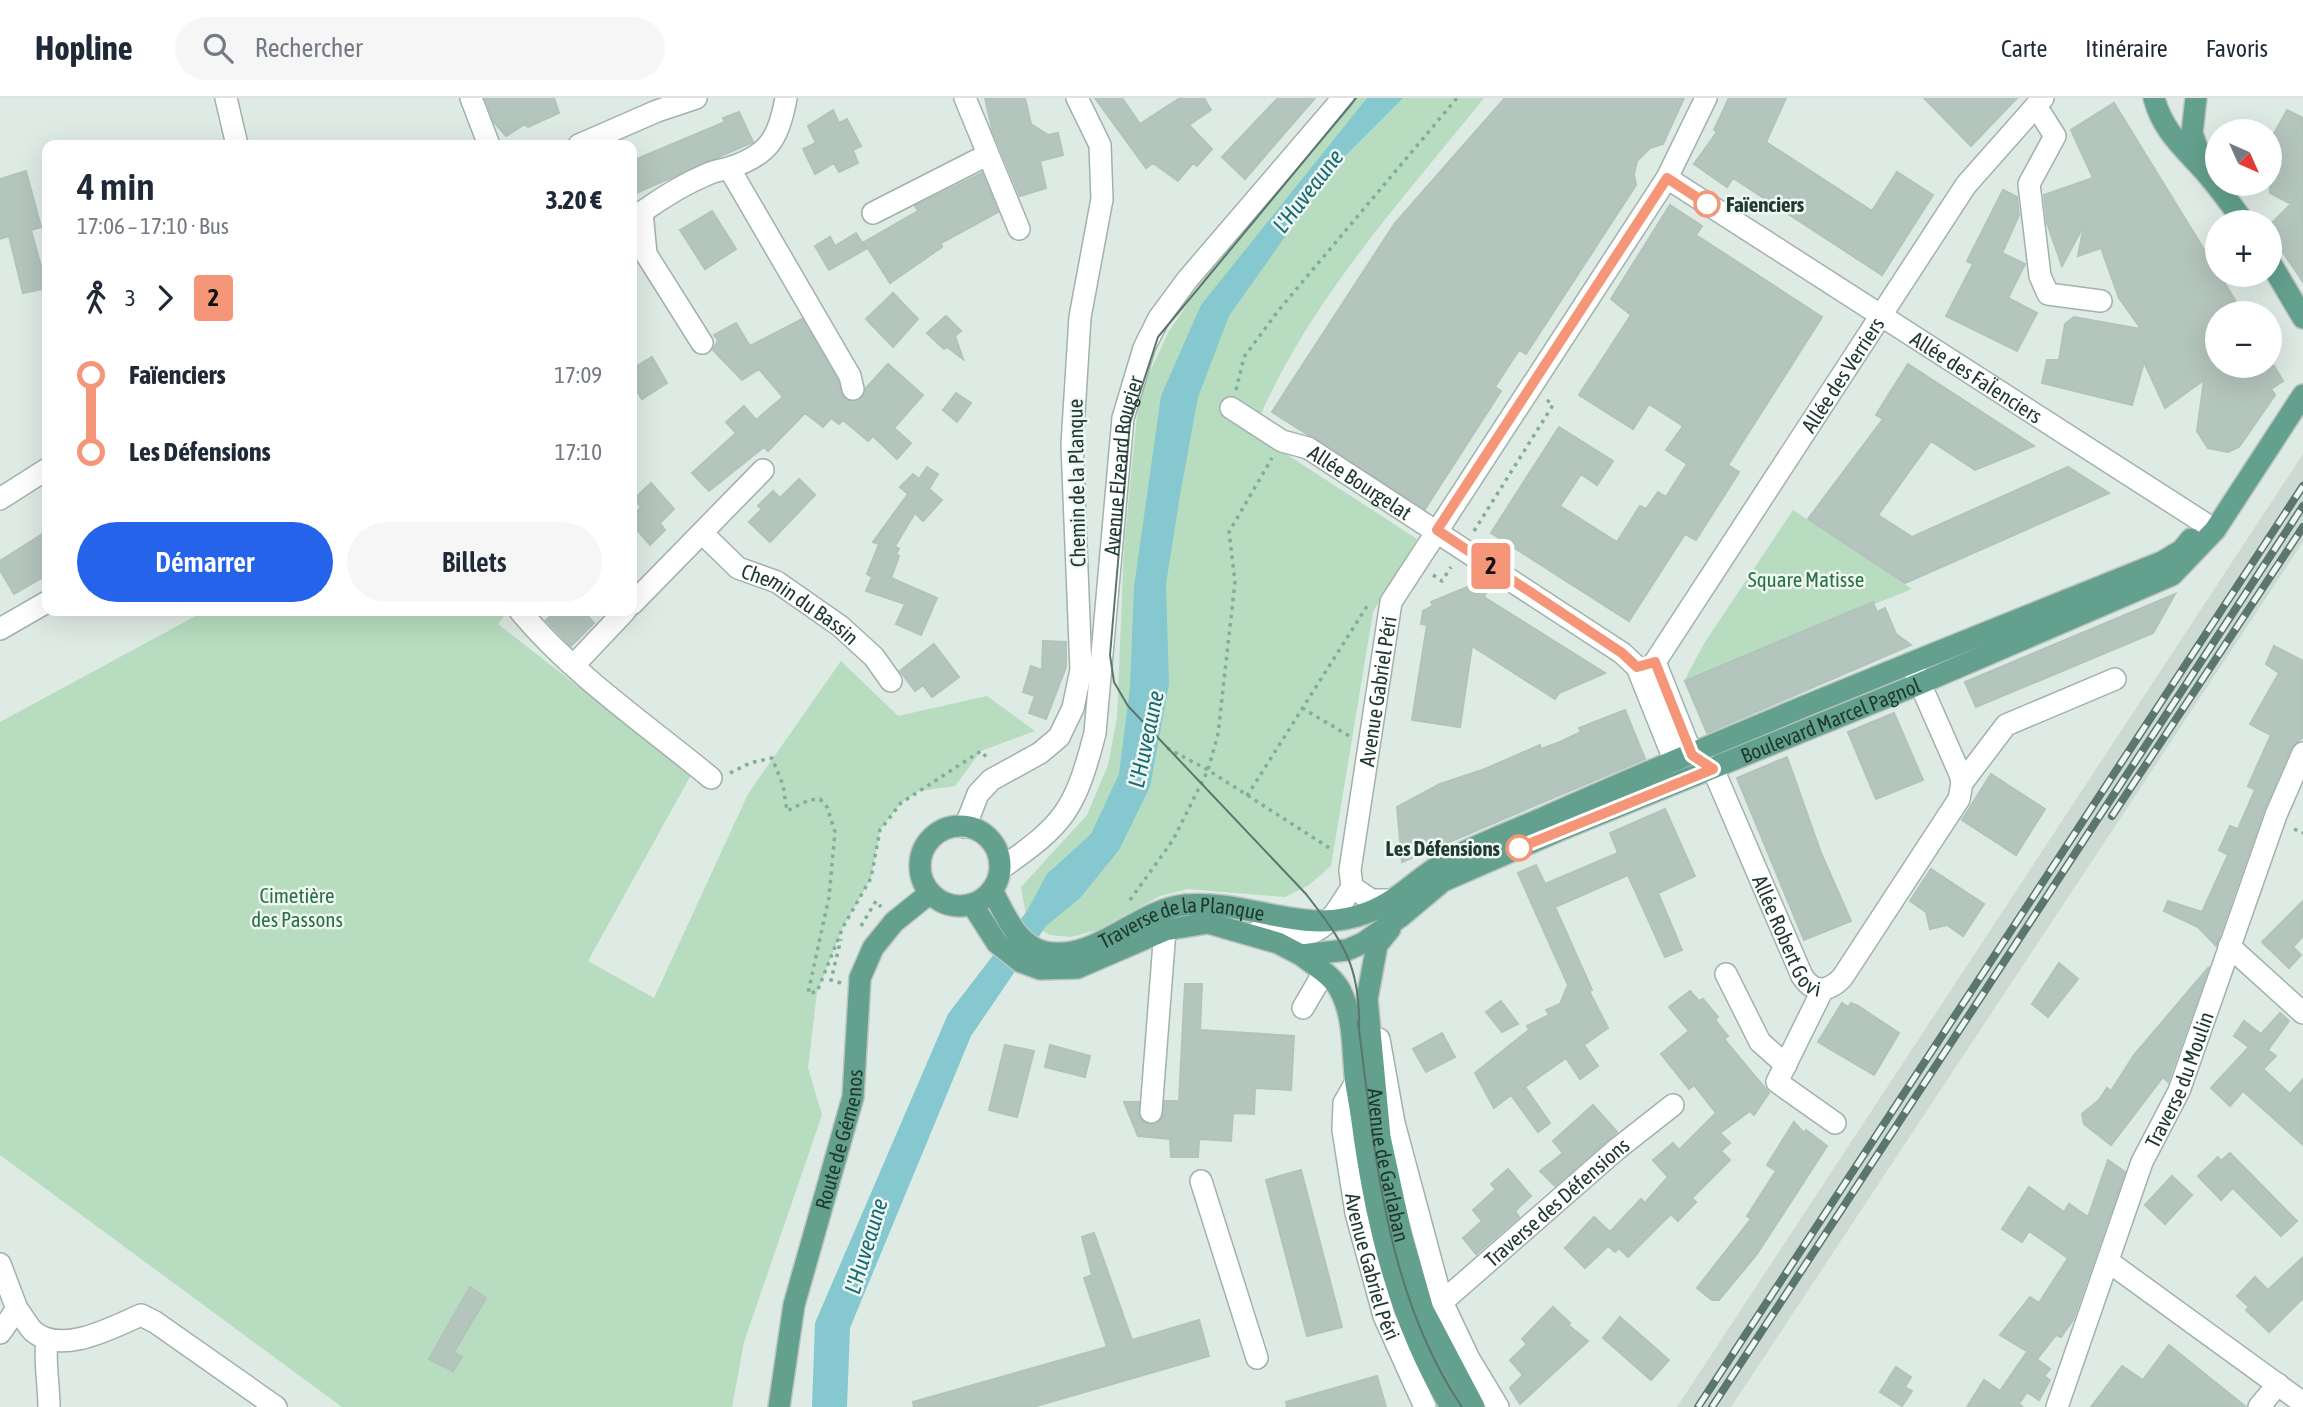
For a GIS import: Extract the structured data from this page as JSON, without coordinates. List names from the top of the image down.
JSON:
{
  "streets": {
    "main road": [
      "Boulevard Marcel Pagnol",
      "Traverse de la Planque",
      "Route de Gémenos",
      "Avenue de Garlaban"
    ],
    "street": [
      "Allée des Verriers",
      "Allée des FaÏenciers",
      "Avenue Elzeard Rougier",
      "Chemin de la Planque",
      "Allée Bourgelat",
      "Chemin du Bassin",
      "Avenue Gabriel Péri",
      "Allée Robert Govi",
      "Traverse du Moulin",
      "Traverse des Défensions"
    ]
  },
  "crossings": [
    ["Allée des Verriers", "Allée des FaÏenciers"],
    ["Allée des Verriers", "Allée Robert Govi"],
    ["Allée des FaÏenciers", "Avenue Gabriel Péri"],
    ["Allée des FaÏenciers", "Boulevard Marcel Pagnol"],
    ["Avenue Elzeard Rougier", "Chemin de la Planque"],
    ["Avenue Elzeard Rougier", "Route de Gémenos"],
    ["Chemin de la Planque", "Route de Gémenos"],
    ["Allée Bourgelat", "Avenue Gabriel Péri"],
    ["Allée Bourgelat", "Allée Robert Govi"],
    ["Avenue Gabriel Péri", "Allée Robert Govi"],
    ["Avenue Gabriel Péri", "Avenue de Garlaban"],
    ["Boulevard Marcel Pagnol", "Allée Robert Govi"],
    ["Boulevard Marcel Pagnol", "Traverse de la Planque"],
    ["Boulevard Marcel Pagnol", "Avenue de Garlaban"],
    ["Traverse de la Planque", "Avenue de Garlaban"]
  ],
  "water": ["L'Huveaune"],
  "parks": ["Square Matisse", "Cimetière des Passons"],
  "places": ["Faïenciers", "Les Défensions"],
  "lines": ["bus line 2"],
  "north": "bottom right",
  "page": {
    "header": "Hopline",
    "search": "Rechercher",
    "nav": ["Carte", "Itinéraire", "Favoris"],
    "on_map": "2",
    "map_buttons": ["+", "−"],
    "heading": ["4 min", "17:06 – 17:10 · Bus", "3.20 €"],
    "legs": ["3", "2"],
    "list": [
      {
        "name": "Faïenciers",
        "value": "17:09"
      },
      {
        "name": "Les Défensions",
        "value": "17:10"
      }
    ],
    "buttons": ["Démarrer", "Billets"]
  }
}
